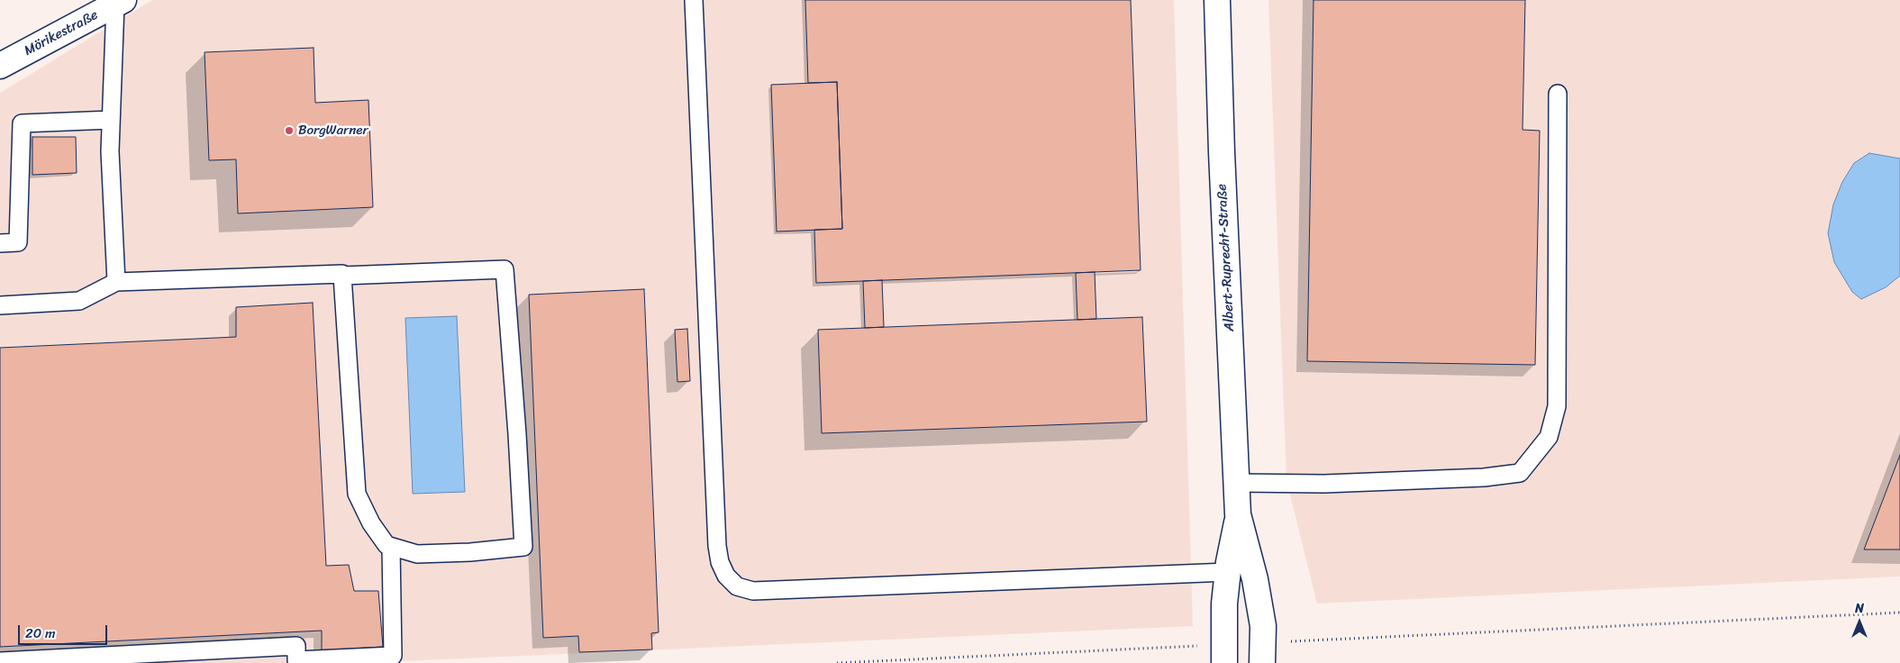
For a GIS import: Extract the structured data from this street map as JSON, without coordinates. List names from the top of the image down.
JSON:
{
  "streets": {
    "street": ["Mörikestraße", "Albert-Ruprecht-Straße"]
  },
  "places": ["BorgWarner"],
  "scale_bar": "20 m",
  "north": "top"
}
